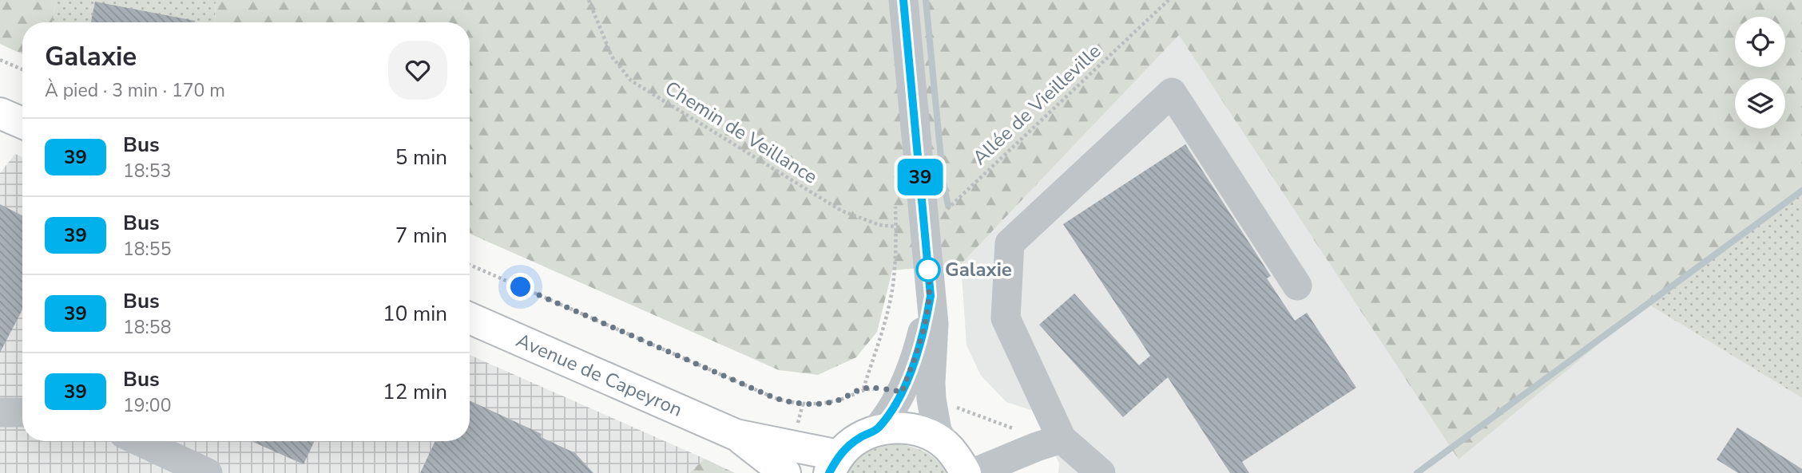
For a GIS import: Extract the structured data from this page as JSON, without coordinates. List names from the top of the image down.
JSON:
{
  "streets": {
    "main road": ["Avenue de Capeyron"],
    "path": ["Allée de Vieilleville", "Chemin de Veillance"]
  },
  "crossings": [
    ["Allée de Vieilleville", "Chemin de Veillance"]
  ],
  "places": ["Galaxie"],
  "lines": ["bus line 39"],
  "page": {
    "on_map": "39",
    "heading": ["Galaxie", "À pied · 3 min · 170 m"],
    "list": [
      {
        "mark": "39",
        "name": "Bus",
        "note": "18:53",
        "value": "5 min"
      },
      {
        "mark": "39",
        "name": "Bus",
        "note": "18:55",
        "value": "7 min"
      },
      {
        "mark": "39",
        "name": "Bus",
        "note": "18:58",
        "value": "10 min"
      },
      {
        "mark": "39",
        "name": "Bus",
        "note": "19:00",
        "value": "12 min"
      }
    ]
  }
}
